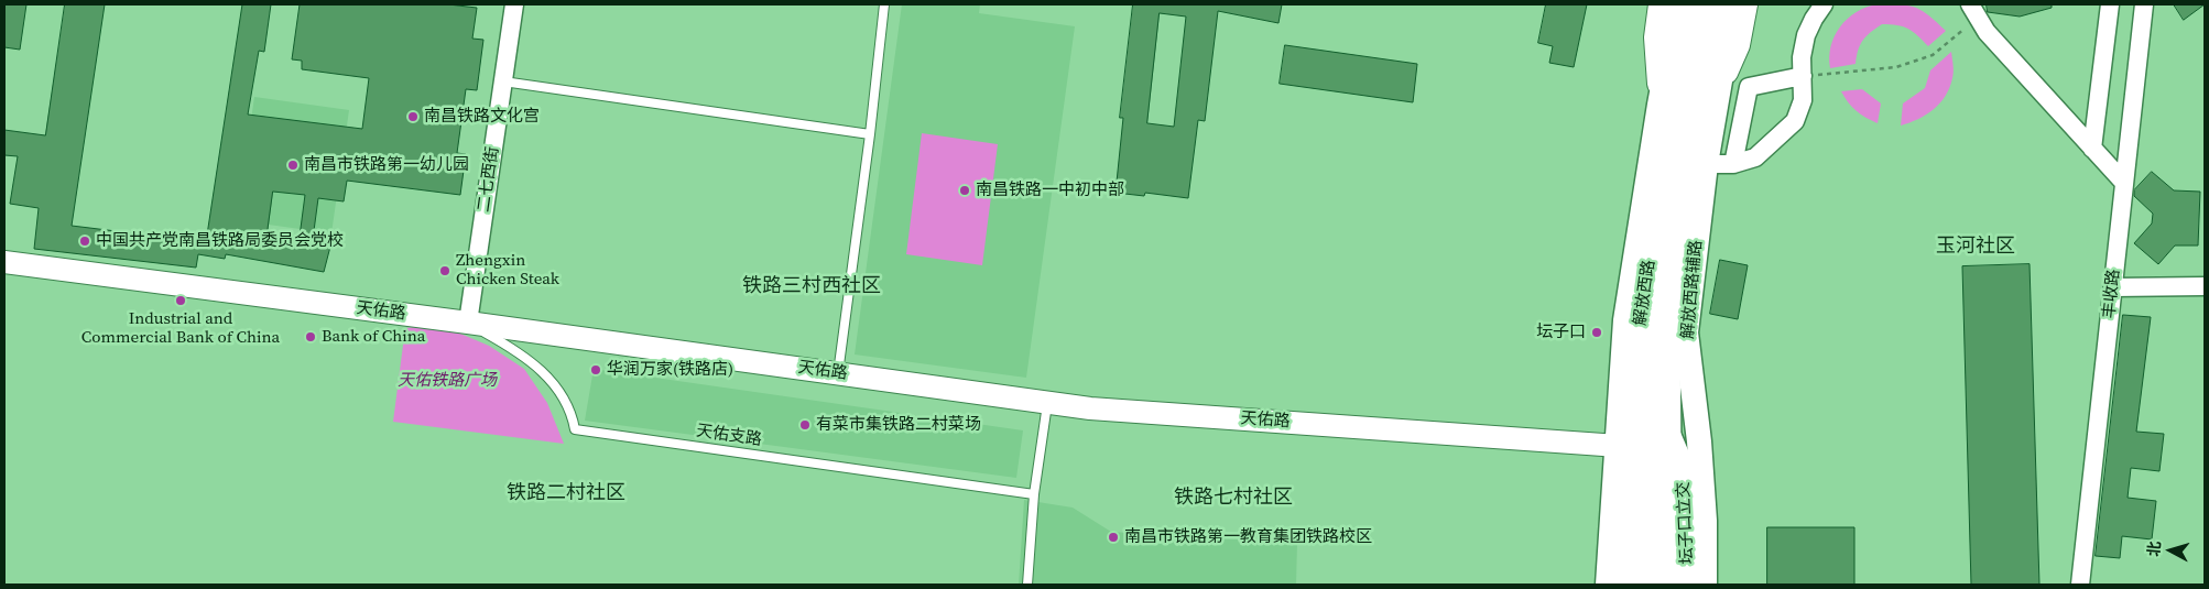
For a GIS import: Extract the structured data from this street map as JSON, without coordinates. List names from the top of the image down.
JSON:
{
  "streets": {
    "highway": ["坛子口立交"],
    "main road": ["解放西路辅路", "解放西路"],
    "street": ["二七西街", "丰收路", "天佑路"],
    "lane": ["天佑支路"]
  },
  "crossings": [
    ["二七西街", "天佑路"],
    ["二七西街", "天佑支路"],
    ["解放西路辅路", "坛子口立交"],
    ["解放西路", "天佑路"],
    ["解放西路", "坛子口立交"],
    ["天佑路", "天佑支路"],
    ["天佑路", "坛子口立交"]
  ],
  "districts": [
    "玉河社区",
    "铁路三村西社区",
    "铁路二村社区",
    "铁路七村社区"
  ],
  "parks": ["天佑铁路广场"],
  "places": [
    "南昌铁路文化宫",
    "南昌市铁路第一幼儿园",
    "南昌铁路一中初中部",
    "中国共产党南昌铁路局委员会党校",
    "Zhengxin Chicken Steak",
    "Industrial and Commercial Bank of China",
    "坛子口",
    "Bank of China",
    "华润万家(铁路店)",
    "有菜市集铁路二村菜场",
    "南昌市铁路第一教育集团铁路校区"
  ],
  "north": "left"
}
